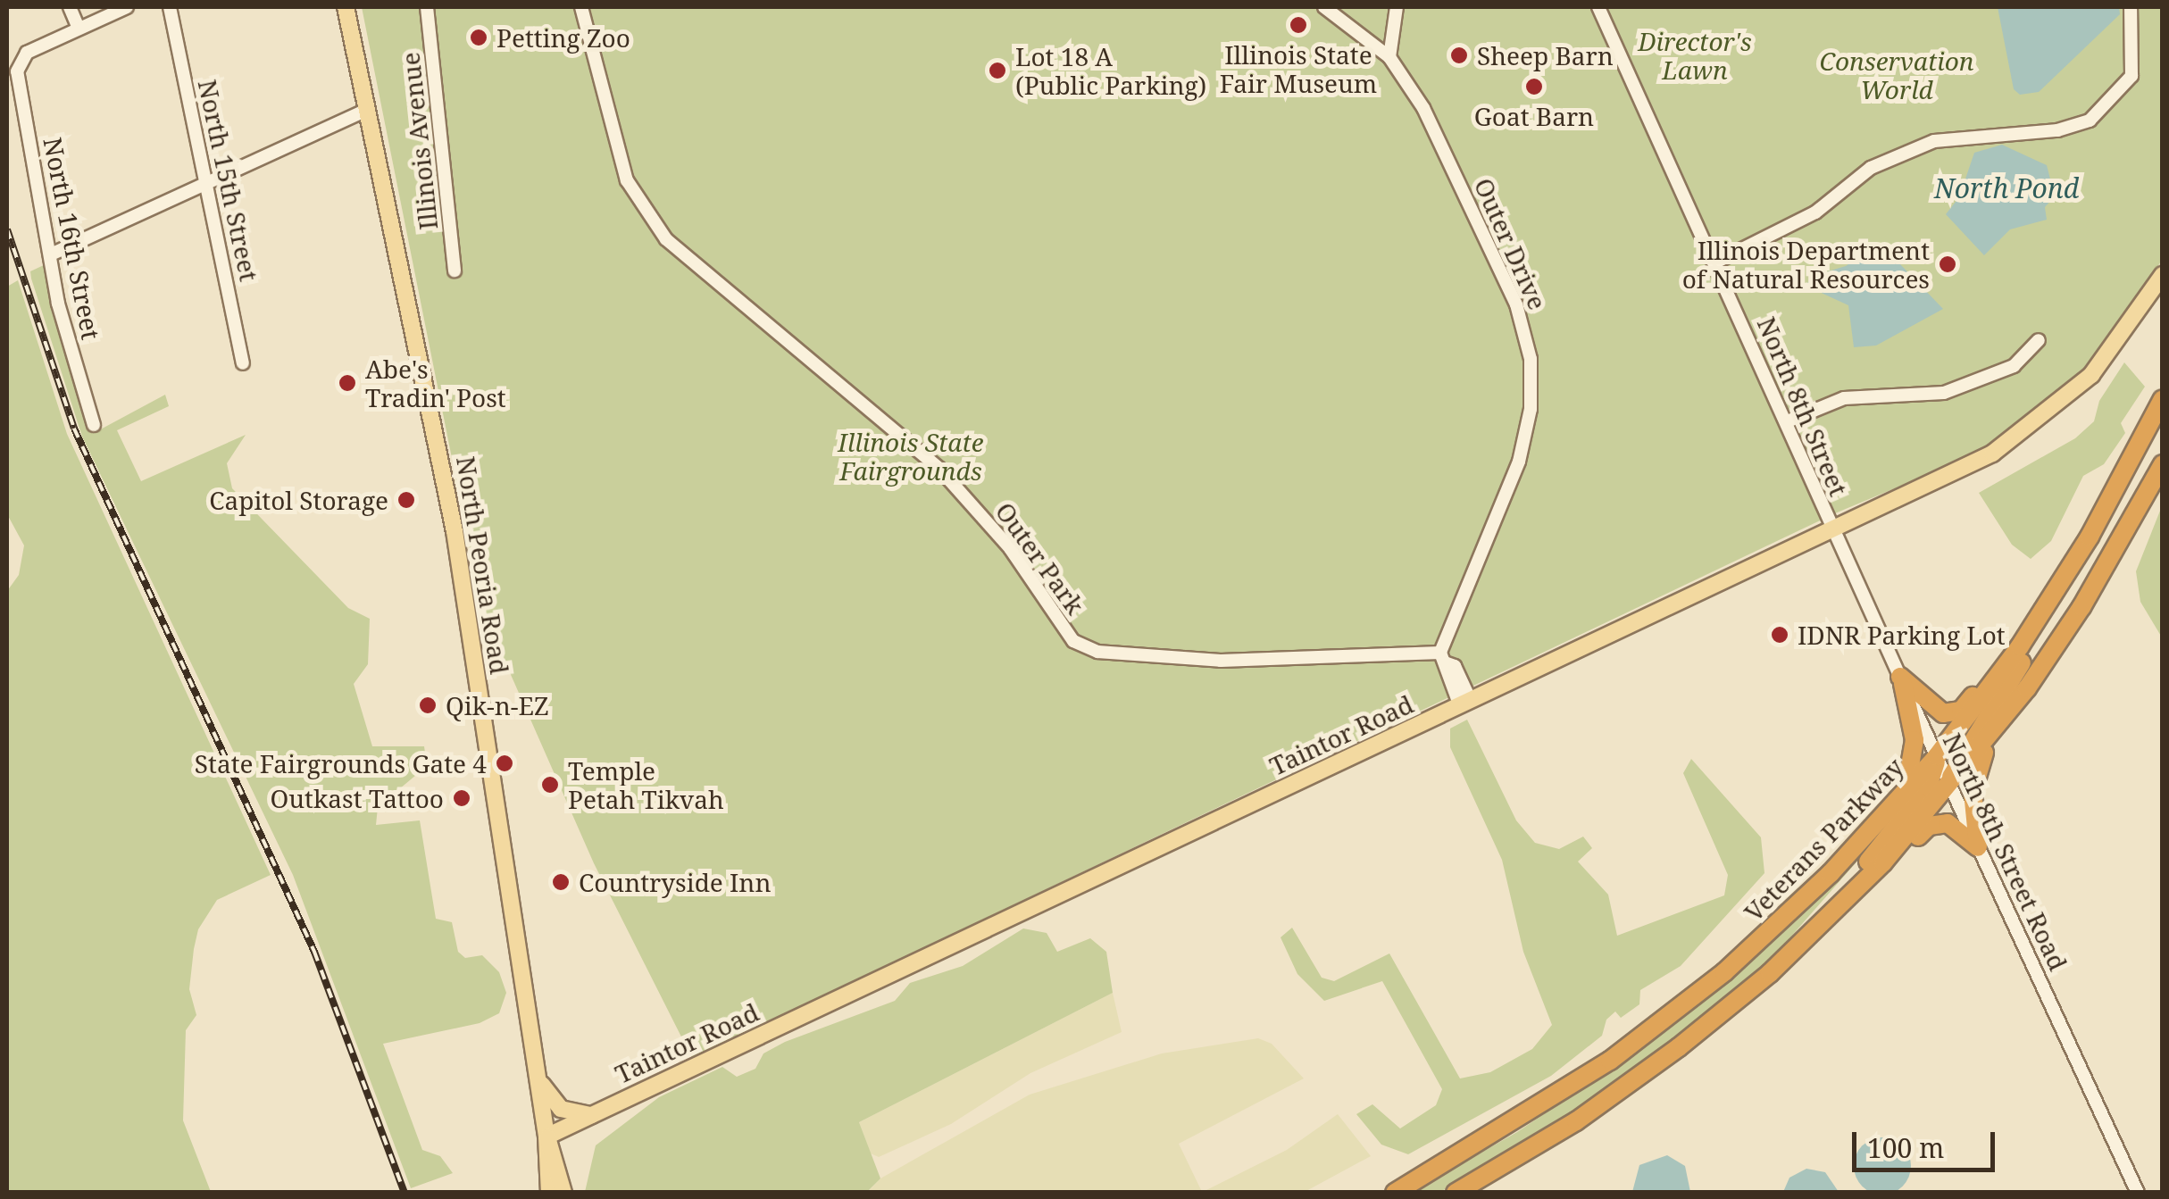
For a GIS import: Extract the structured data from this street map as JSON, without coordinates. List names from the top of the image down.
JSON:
{
  "streets": {
    "highway": ["Veterans Parkway"],
    "main road": ["North Peoria Road", "Taintor Road"],
    "street": [
      "Illinois Avenue",
      "North 15th Street",
      "North 16th Street",
      "Outer Drive",
      "North 8th Street",
      "Outer Park",
      "North 8th Street Road"
    ]
  },
  "crossings": [
    ["Outer Drive", "Outer Park"],
    ["North 8th Street", "Taintor Road"],
    ["North 8th Street", "North 8th Street Road"],
    ["North Peoria Road", "Taintor Road"],
    ["Taintor Road", "North 8th Street Road"],
    ["Veterans Parkway", "North 8th Street Road"]
  ],
  "water": ["North Pond"],
  "parks": ["Director's Lawn", "Conservation World", "Illinois State Fairgrounds"],
  "places": [
    "Illinois State Fair Museum",
    "Petting Zoo",
    "Sheep Barn",
    "Lot 18 A (Public Parking)",
    "Goat Barn",
    "Illinois Department of Natural Resources",
    "Abe's Tradin' Post",
    "Capitol Storage",
    "IDNR Parking Lot",
    "Qik-n-EZ",
    "State Fairgrounds Gate 4",
    "Temple Petah Tikvah",
    "Outkast Tattoo",
    "Countryside Inn"
  ],
  "scale_bar": "100 m"
}
